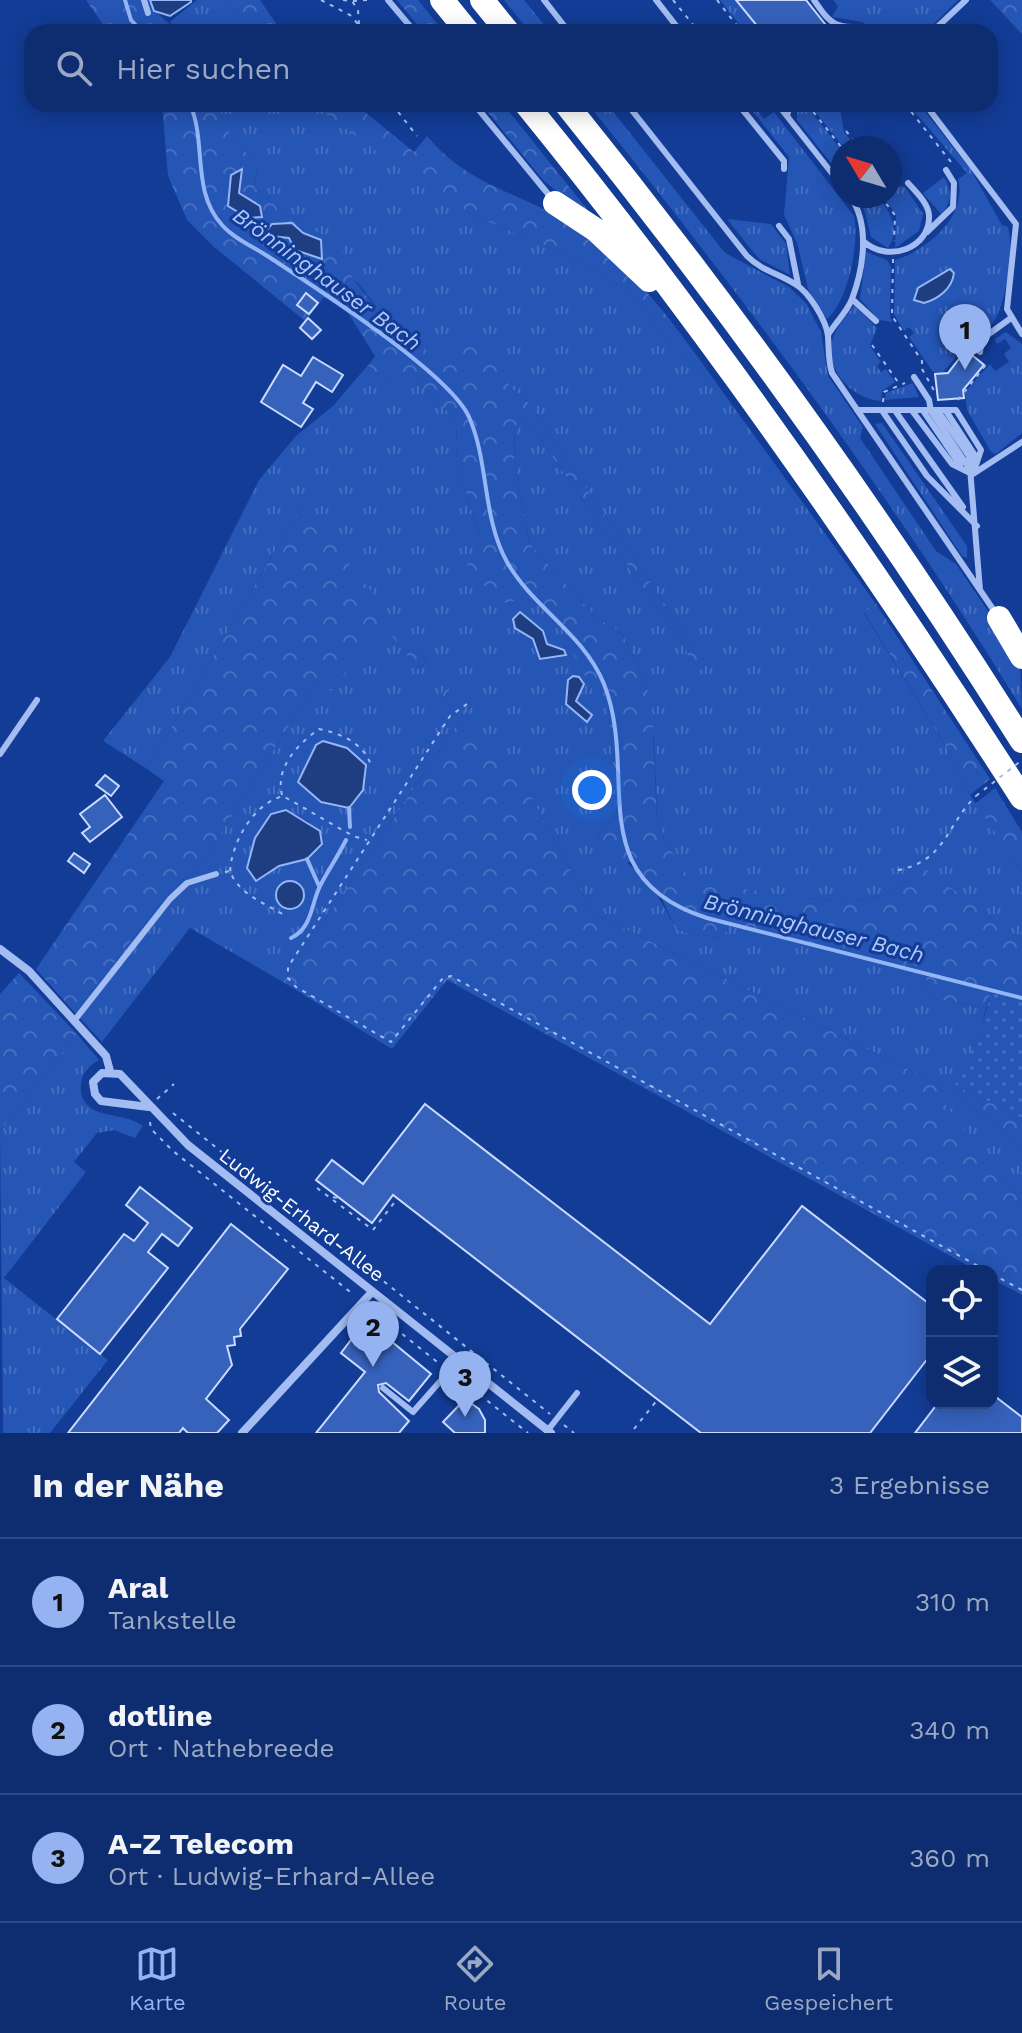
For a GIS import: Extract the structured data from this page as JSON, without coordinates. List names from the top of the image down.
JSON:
{
  "streets": {
    "street": ["Ludwig-Erhard-Allee"]
  },
  "water": ["Brönninghauser Bach"],
  "north": "top left",
  "page": {
    "search": "Hier suchen",
    "pins": ["1", "2", "3"],
    "heading": ["In der Nähe", "3 Ergebnisse"],
    "list": [
      {
        "mark": "1",
        "name": "Aral",
        "note": "Tankstelle",
        "value": "310 m"
      },
      {
        "mark": "2",
        "name": "dotline",
        "note": "Ort · Nathebreede",
        "value": "340 m"
      },
      {
        "mark": "3",
        "name": "A-Z Telecom",
        "note": "Ort · Ludwig-Erhard-Allee",
        "value": "360 m"
      }
    ],
    "nav": ["Karte", "Route", "Gespeichert"]
  }
}
